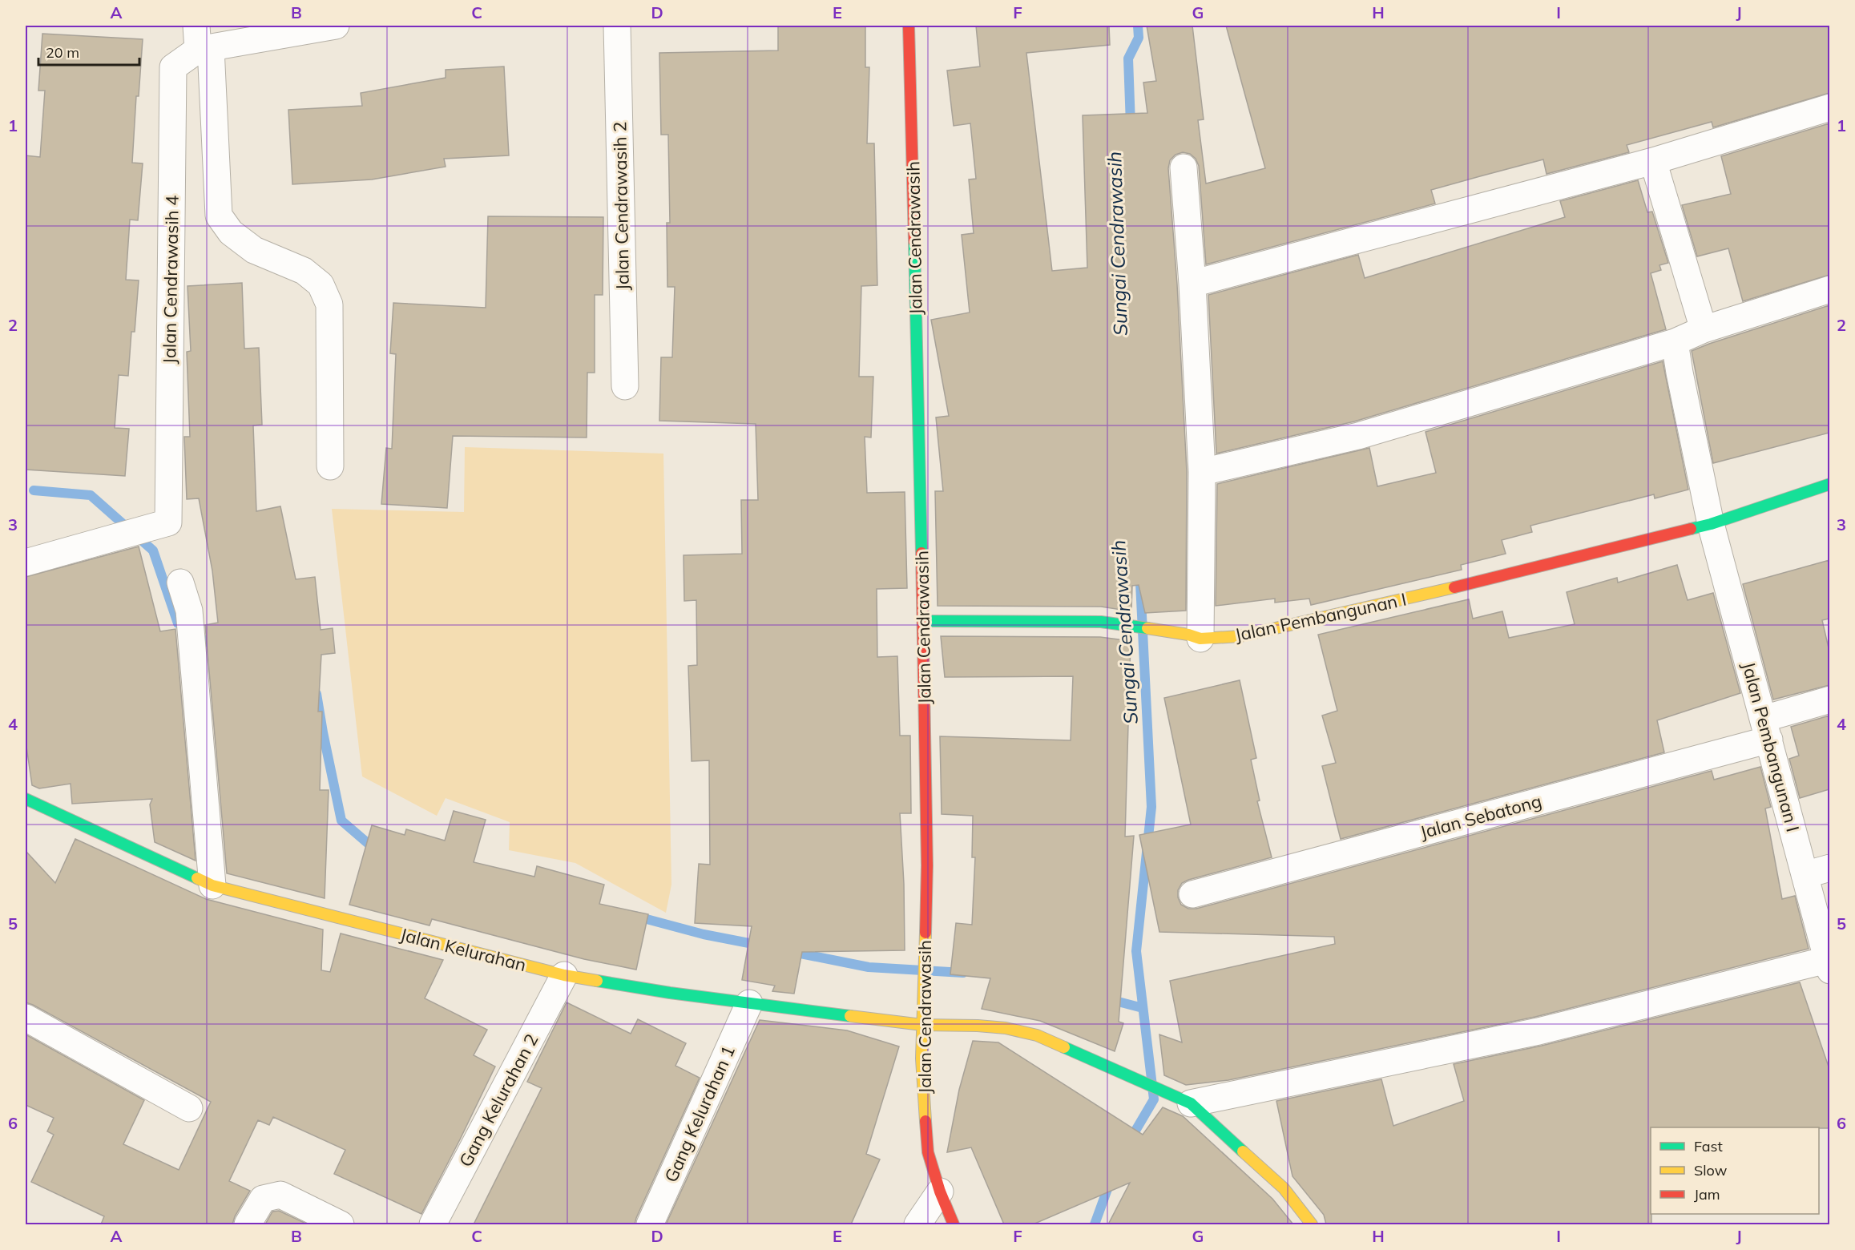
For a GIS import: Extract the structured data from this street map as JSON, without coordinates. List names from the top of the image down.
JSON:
{
  "streets": {
    "street": [
      "Jalan Cendrawasih 2",
      "Jalan Cendrawasih",
      "Jalan Cendrawasih 4",
      "Jalan Pembangunan I",
      "Jalan Sebatong",
      "Jalan Kelurahan",
      "Gang Kelurahan 2",
      "Gang Kelurahan 1"
    ]
  },
  "crossings": [
    ["Jalan Cendrawasih", "Jalan Pembangunan I"],
    ["Jalan Cendrawasih", "Jalan Kelurahan"],
    ["Jalan Pembangunan I", "Jalan Sebatong"],
    ["Jalan Kelurahan", "Gang Kelurahan 2"],
    ["Jalan Kelurahan", "Gang Kelurahan 1"]
  ],
  "water": ["Sungai Cendrawasih"],
  "legend": ["Fast", "Slow", "Jam"],
  "scale_bar": "20 m",
  "grid": {
    "columns": [
      "A",
      "B",
      "C",
      "D",
      "E",
      "F",
      "G",
      "H",
      "I",
      "J"
    ],
    "rows": [
      "1",
      "2",
      "3",
      "4",
      "5",
      "6"
    ]
  }
}
